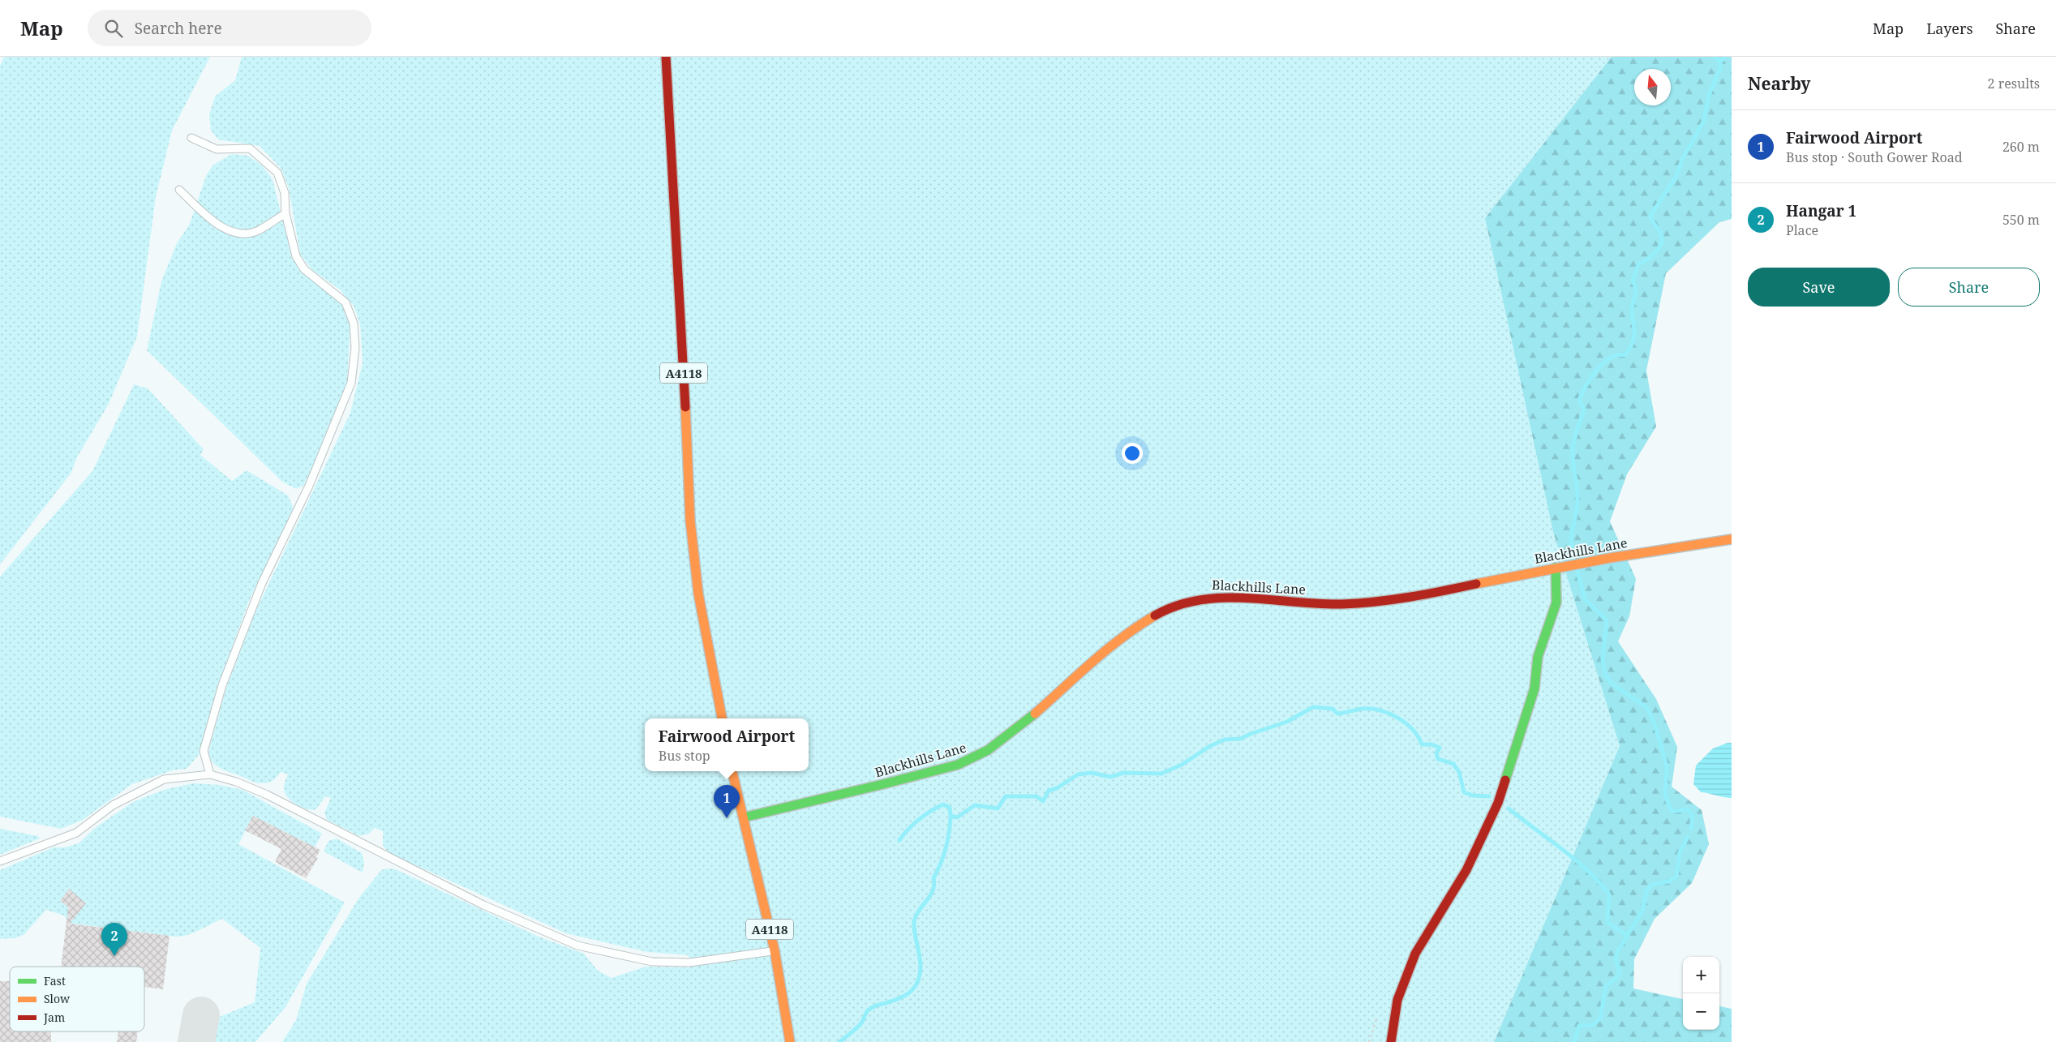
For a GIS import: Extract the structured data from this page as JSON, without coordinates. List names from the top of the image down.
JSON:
{
  "streets": {
    "street": ["A4118", "Blackhills Lane"]
  },
  "crossings": [
    ["A4118", "Blackhills Lane"]
  ],
  "legend": ["Fast", "Slow", "Jam"],
  "north": "top",
  "page": {
    "header": "Map",
    "search": "Search here",
    "nav": ["Map", "Layers", "Share"],
    "heading": ["Nearby", "2 results"],
    "list": [
      {
        "mark": "1",
        "name": "Fairwood Airport",
        "note": "Bus stop · South Gower Road",
        "value": "260 m"
      },
      {
        "mark": "2",
        "name": "Hangar 1",
        "note": "Place",
        "value": "550 m"
      }
    ],
    "buttons": ["Save", "Share"],
    "popup": ["Fairwood Airport", "Bus stop"],
    "pins": ["1", "2"],
    "map_buttons": ["+", "−"]
  }
}
